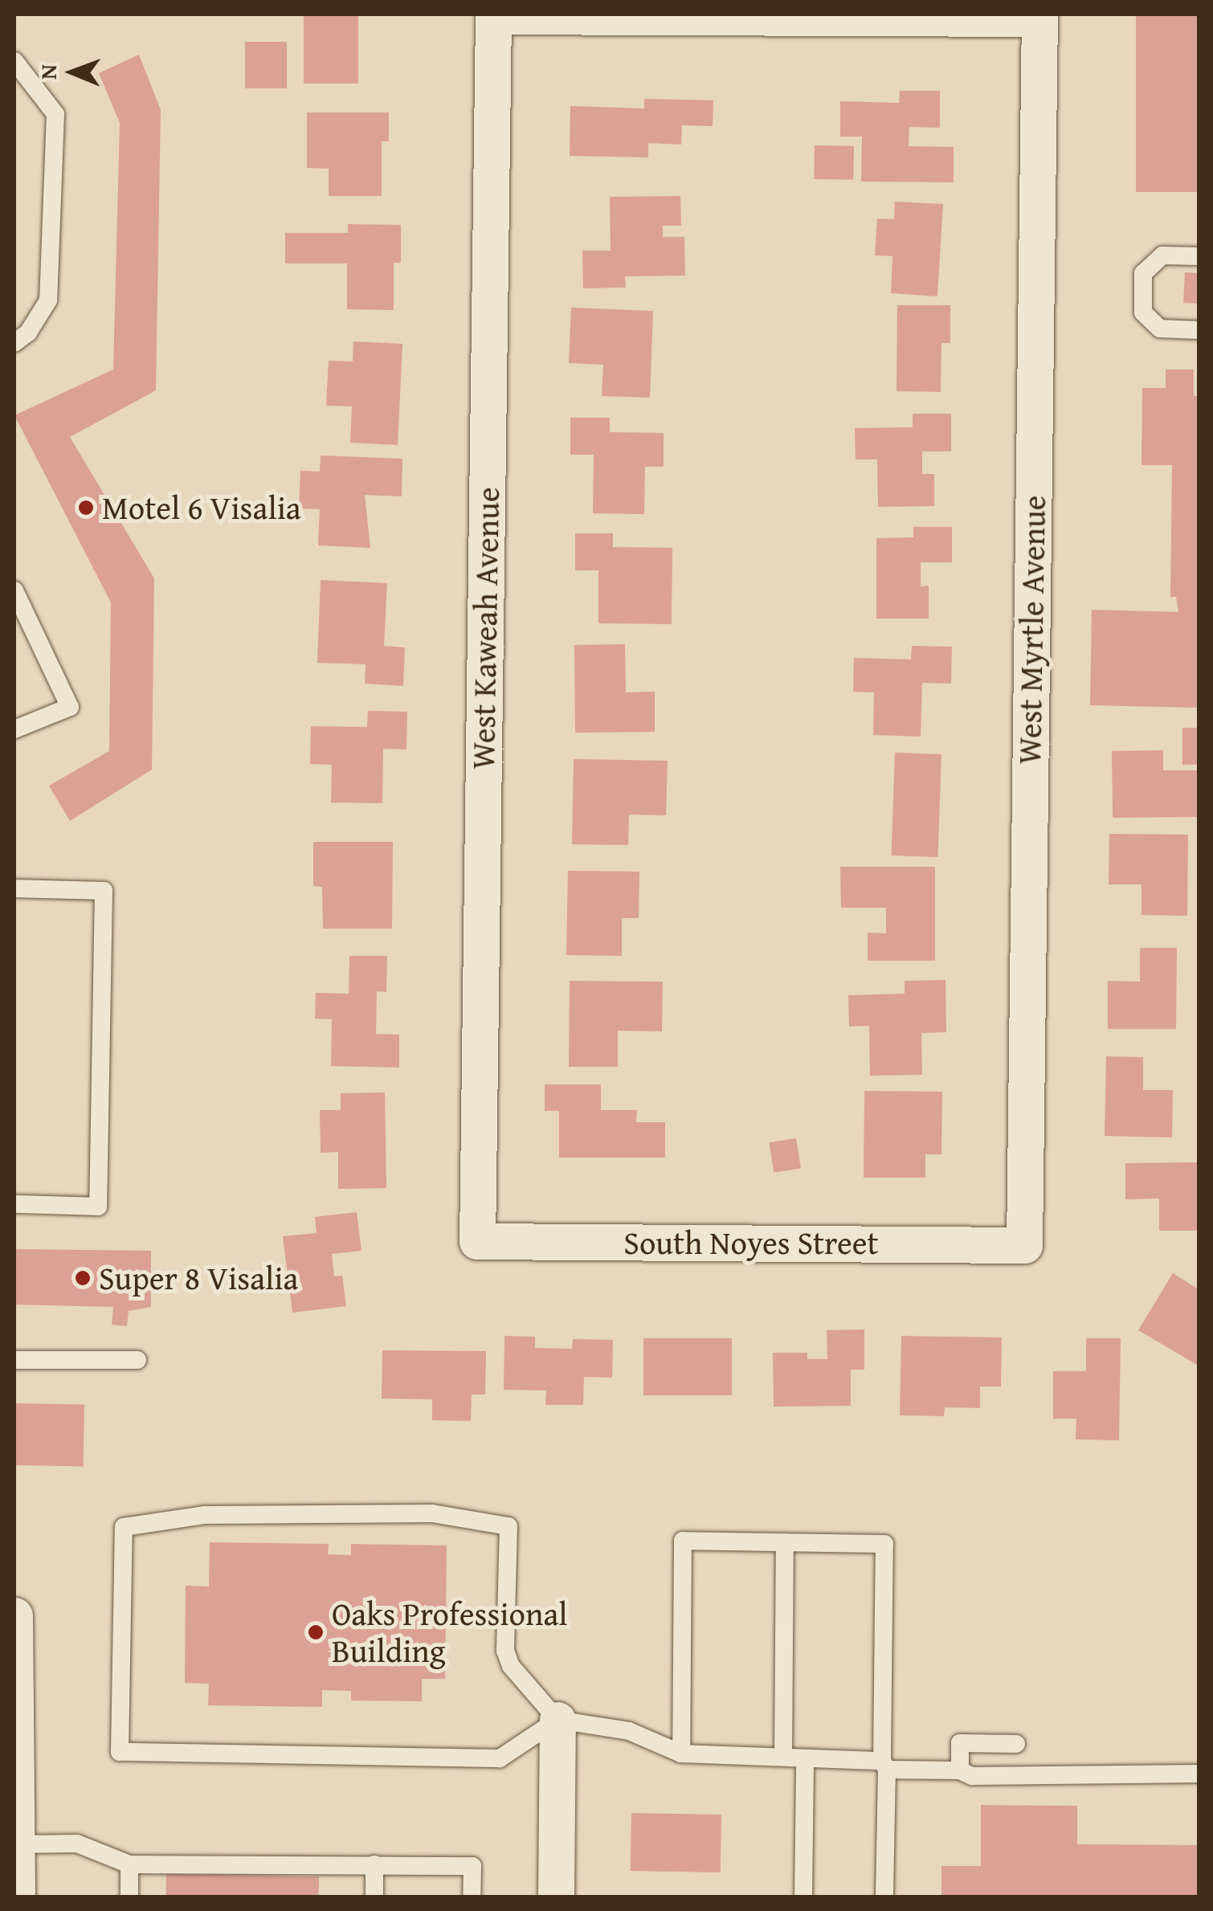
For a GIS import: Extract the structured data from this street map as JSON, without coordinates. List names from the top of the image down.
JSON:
{
  "streets": {
    "street": ["West Kaweah Avenue", "West Myrtle Avenue", "South Noyes Street"]
  },
  "crossings": [
    ["West Kaweah Avenue", "South Noyes Street"],
    ["West Myrtle Avenue", "South Noyes Street"]
  ],
  "places": ["Motel 6 Visalia", "Super 8 Visalia", "Oaks Professional Building"],
  "north": "left"
}
